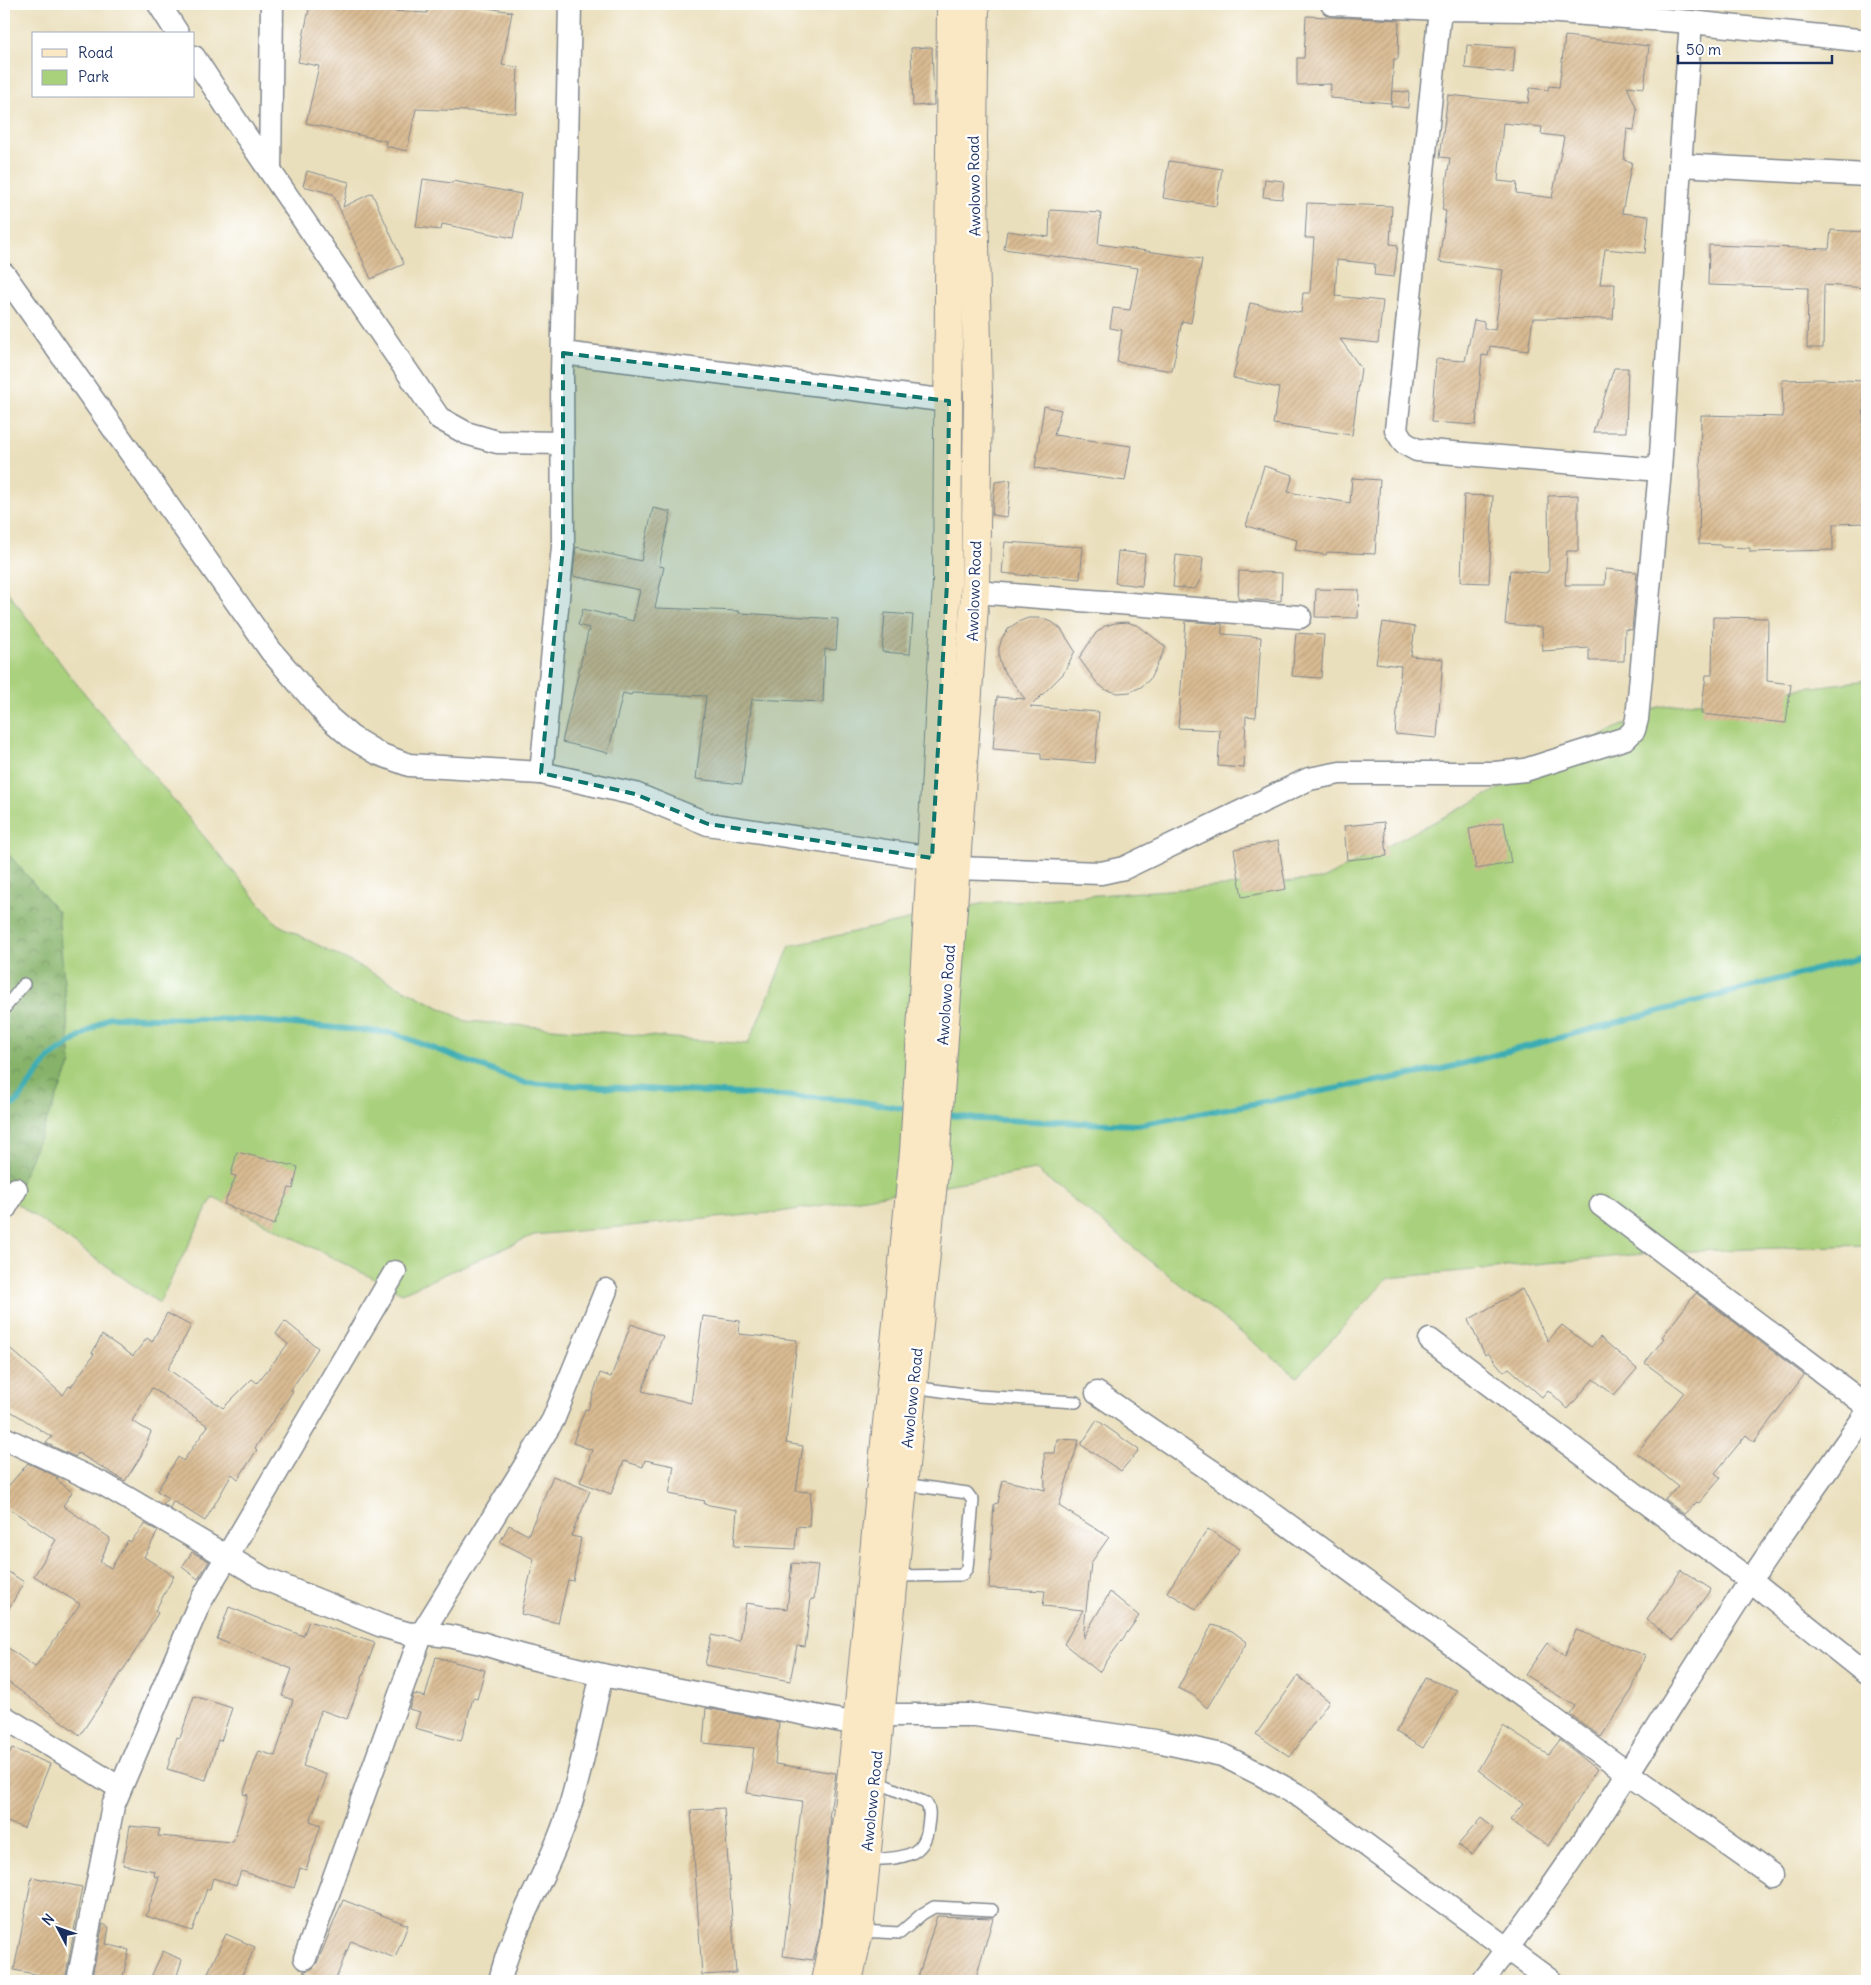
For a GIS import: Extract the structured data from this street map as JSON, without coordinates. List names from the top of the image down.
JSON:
{
  "streets": {
    "main road": ["Awolowo Road"]
  },
  "legend": ["Road", "Park"],
  "scale_bar": "50 m",
  "north": "top left"
}
